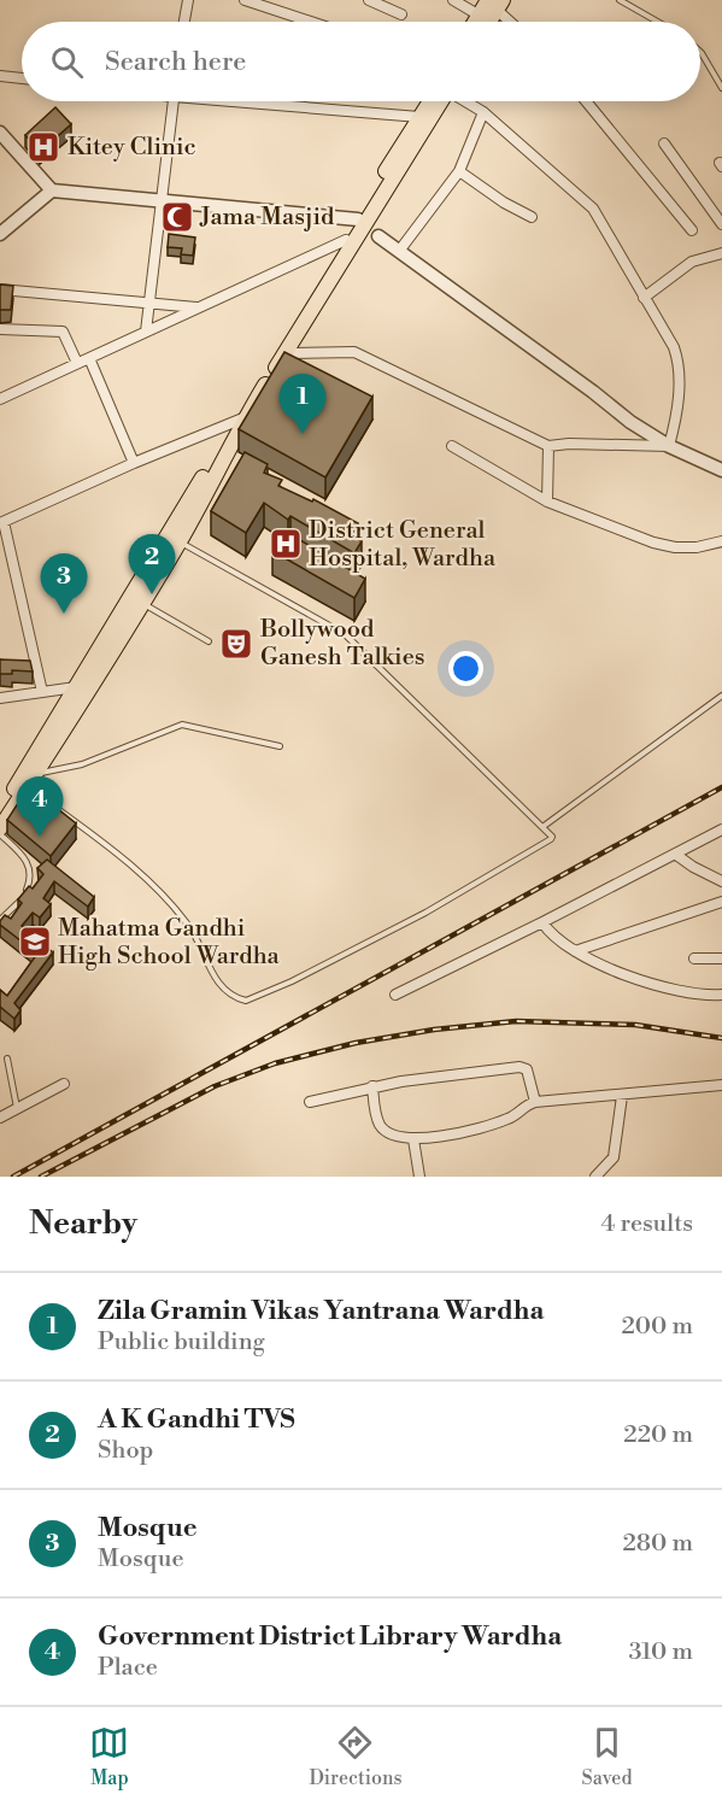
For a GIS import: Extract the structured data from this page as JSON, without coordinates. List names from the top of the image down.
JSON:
{
  "places": {
    "hospital": ["Kitey Clinic", "District General Hospital, Wardha"],
    "mosque": ["Jama Masjid"],
    "theatre": ["Bollywood Ganesh Talkies"],
    "school or university": ["Mahatma Gandhi High School Wardha"]
  },
  "page": {
    "search": "Search here",
    "pins": [
      "1",
      "2",
      "3",
      "4"
    ],
    "heading": ["Nearby", "4 results"],
    "list": [
      {
        "mark": "1",
        "name": "Zila Gramin Vikas Yantrana Wardha",
        "note": "Public building",
        "value": "200 m"
      },
      {
        "mark": "2",
        "name": "A K Gandhi TVS",
        "note": "Shop",
        "value": "220 m"
      },
      {
        "mark": "3",
        "name": "Mosque",
        "note": "Mosque",
        "value": "280 m"
      },
      {
        "mark": "4",
        "name": "Government District Library Wardha",
        "note": "Place",
        "value": "310 m"
      }
    ],
    "nav": ["Map", "Directions", "Saved"]
  }
}
